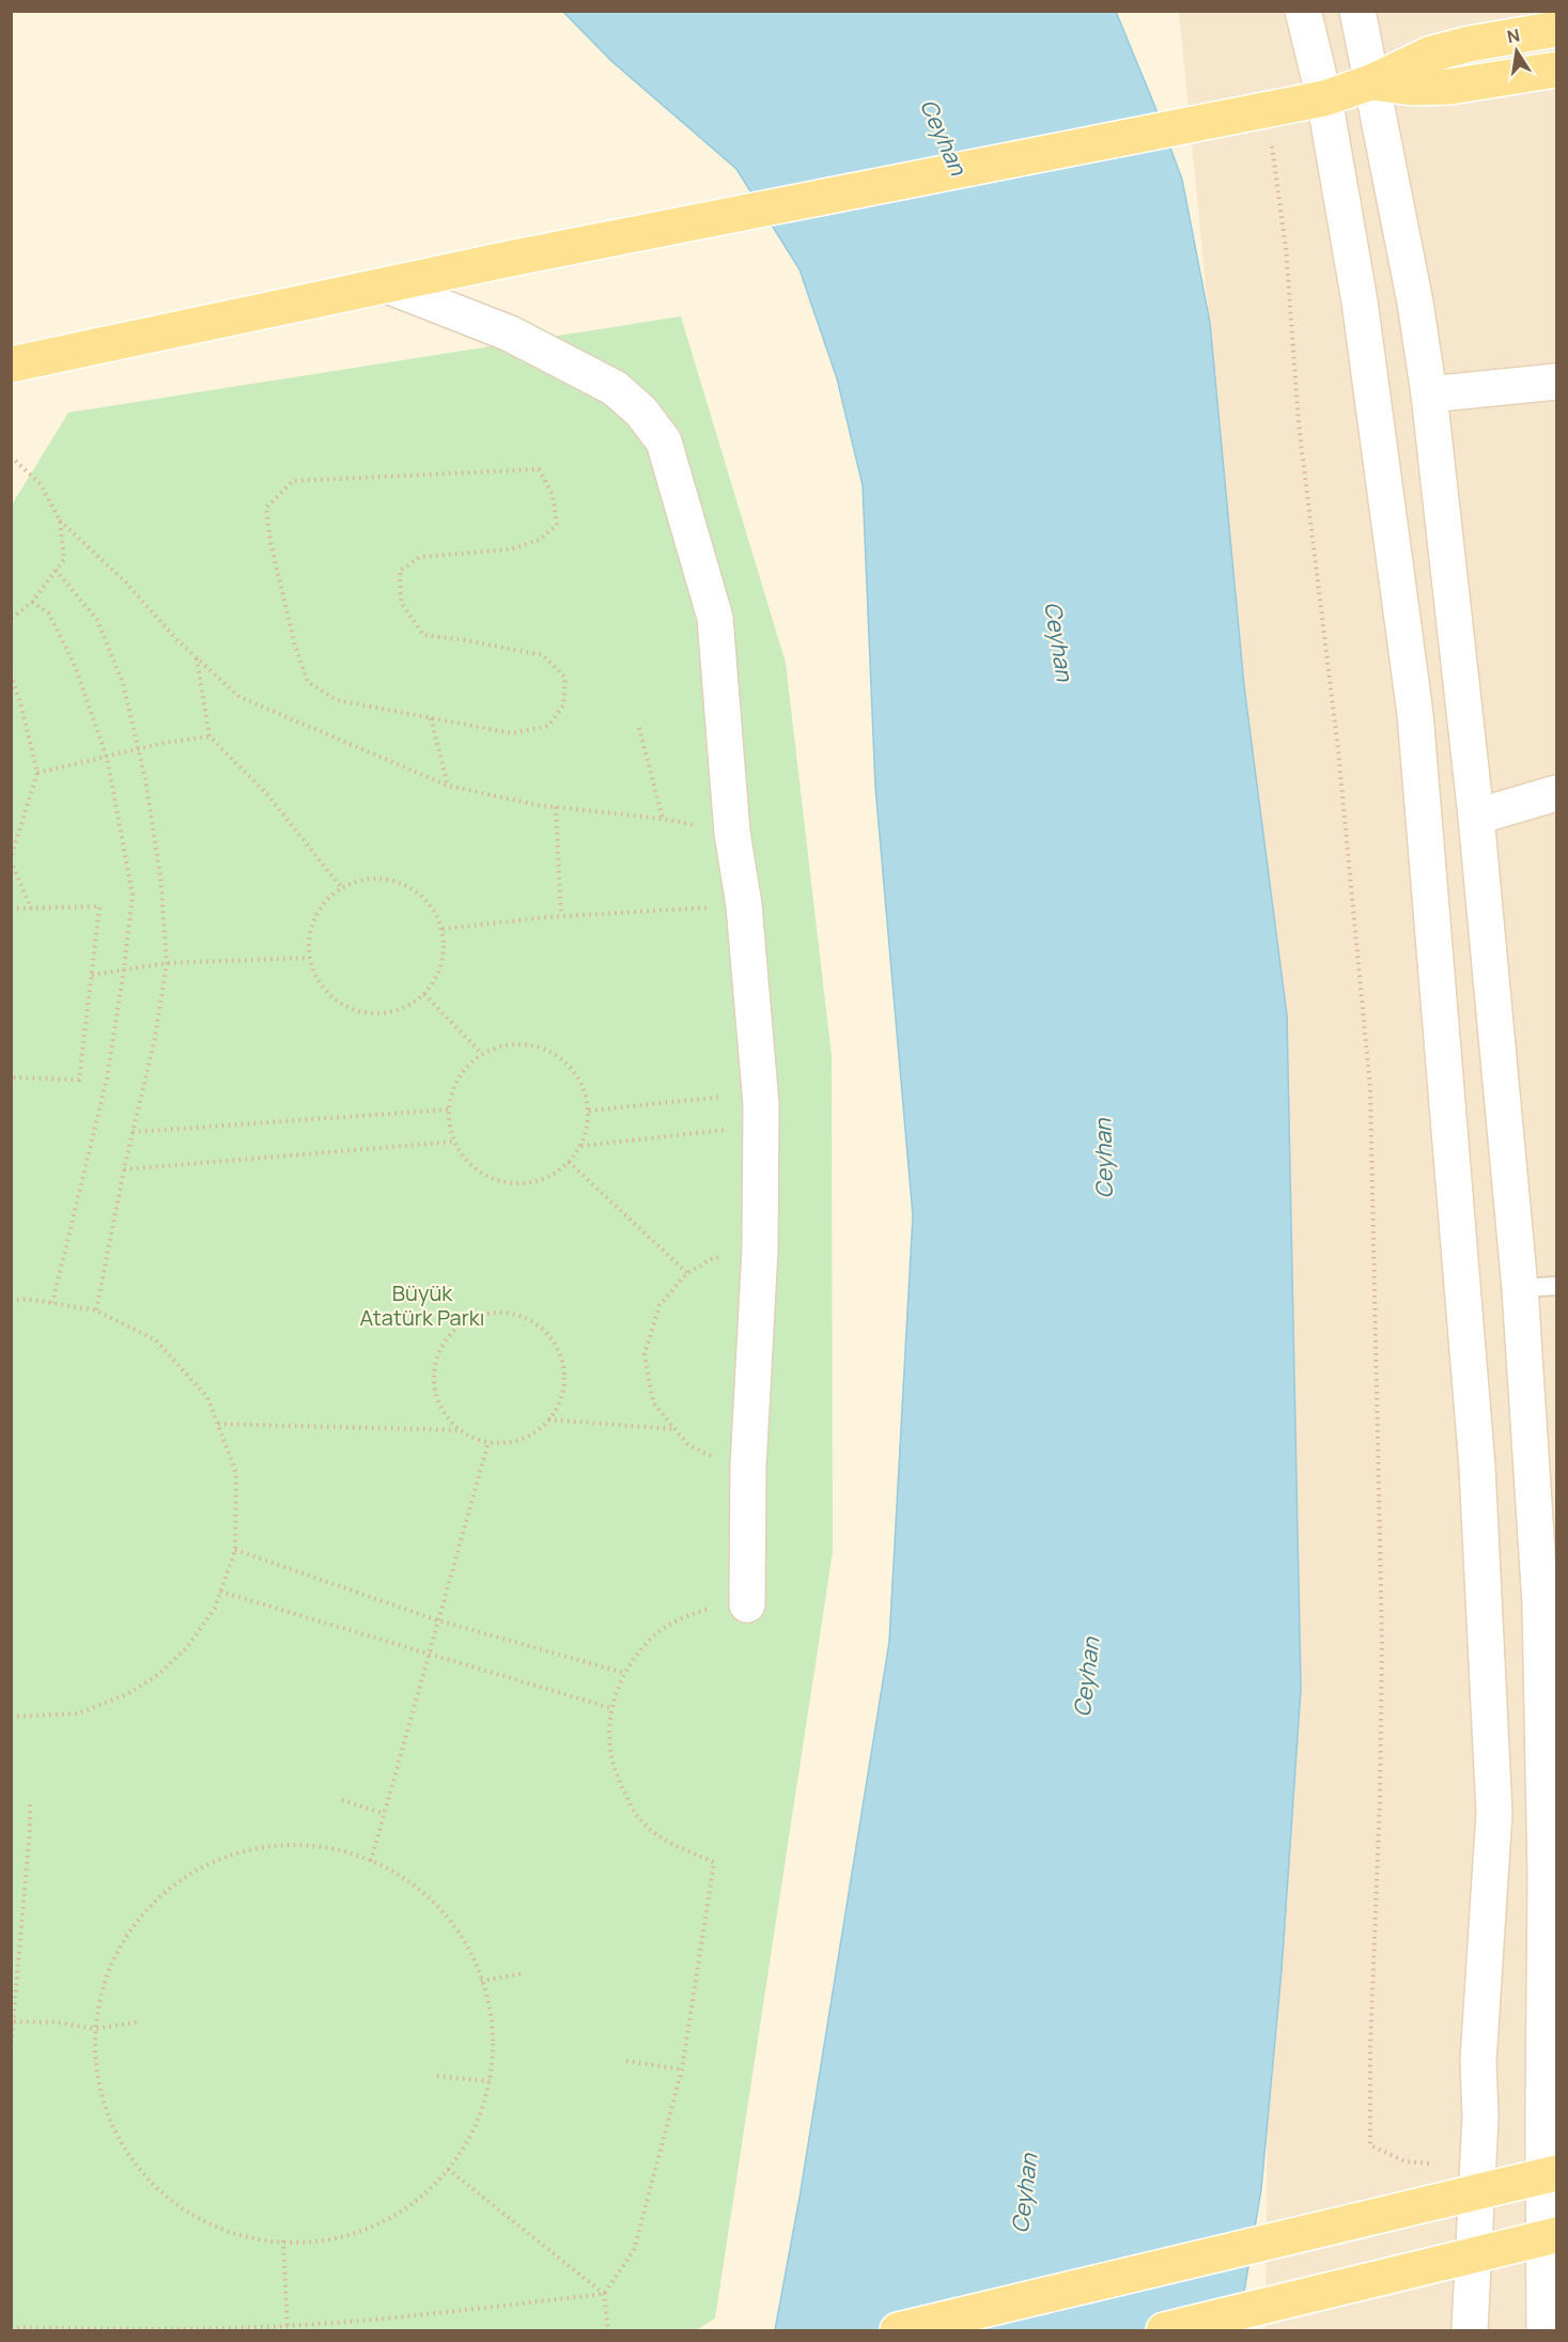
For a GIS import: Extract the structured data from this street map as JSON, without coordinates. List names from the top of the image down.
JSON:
{
  "water": ["Ceyhan"],
  "parks": ["Büyük Atatürk Parkı"],
  "north": "top"
}
